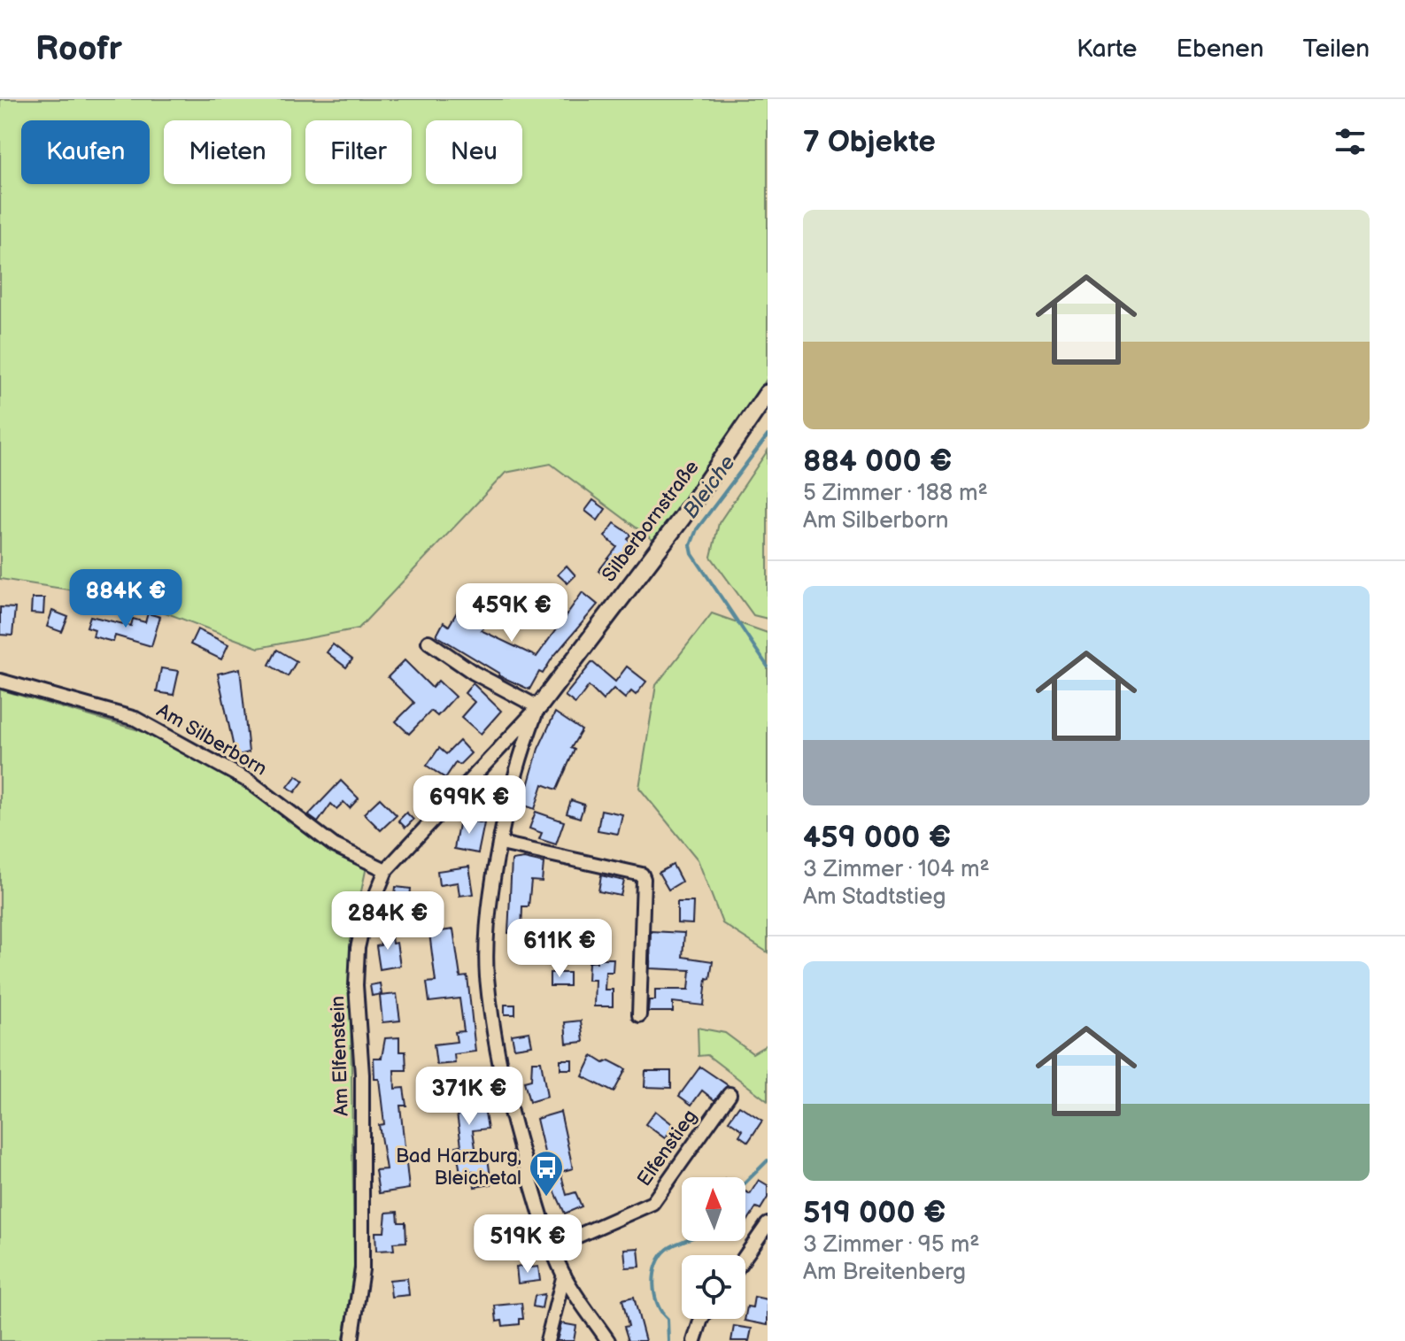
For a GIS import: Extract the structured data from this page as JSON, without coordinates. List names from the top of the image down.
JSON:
{
  "streets": {
    "street": [
      "Silberbornstraße",
      "Am Silberborn",
      "Am Elfenstein",
      "Elfenstieg"
    ]
  },
  "crossings": [
    ["Silberbornstraße", "Am Elfenstein"],
    ["Am Silberborn", "Am Elfenstein"]
  ],
  "water": ["Bleiche"],
  "places": {
    "bus stop": ["Bad Harzburg, Bleichetal"]
  },
  "north": "top",
  "page": {
    "header": "Roofr",
    "nav": ["Karte", "Ebenen", "Teilen"],
    "heading": "7 Objekte",
    "chip": [
      "Kaufen",
      "Mieten",
      "Filter",
      "Neu"
    ],
    "list": [
      {
        "name": "884 000 €",
        "note": "5 Zimmer · 188 m² · Am Silberborn"
      },
      {
        "name": "459 000 €",
        "note": "3 Zimmer · 104 m² · Am Stadtstieg"
      },
      {
        "name": "519 000 €",
        "note": "3 Zimmer · 95 m² · Am Breitenberg"
      }
    ],
    "price": [
      "884K €",
      "459K €",
      "699K €",
      "284K €",
      "611K €",
      "371K €",
      "519K €"
    ]
  }
}
